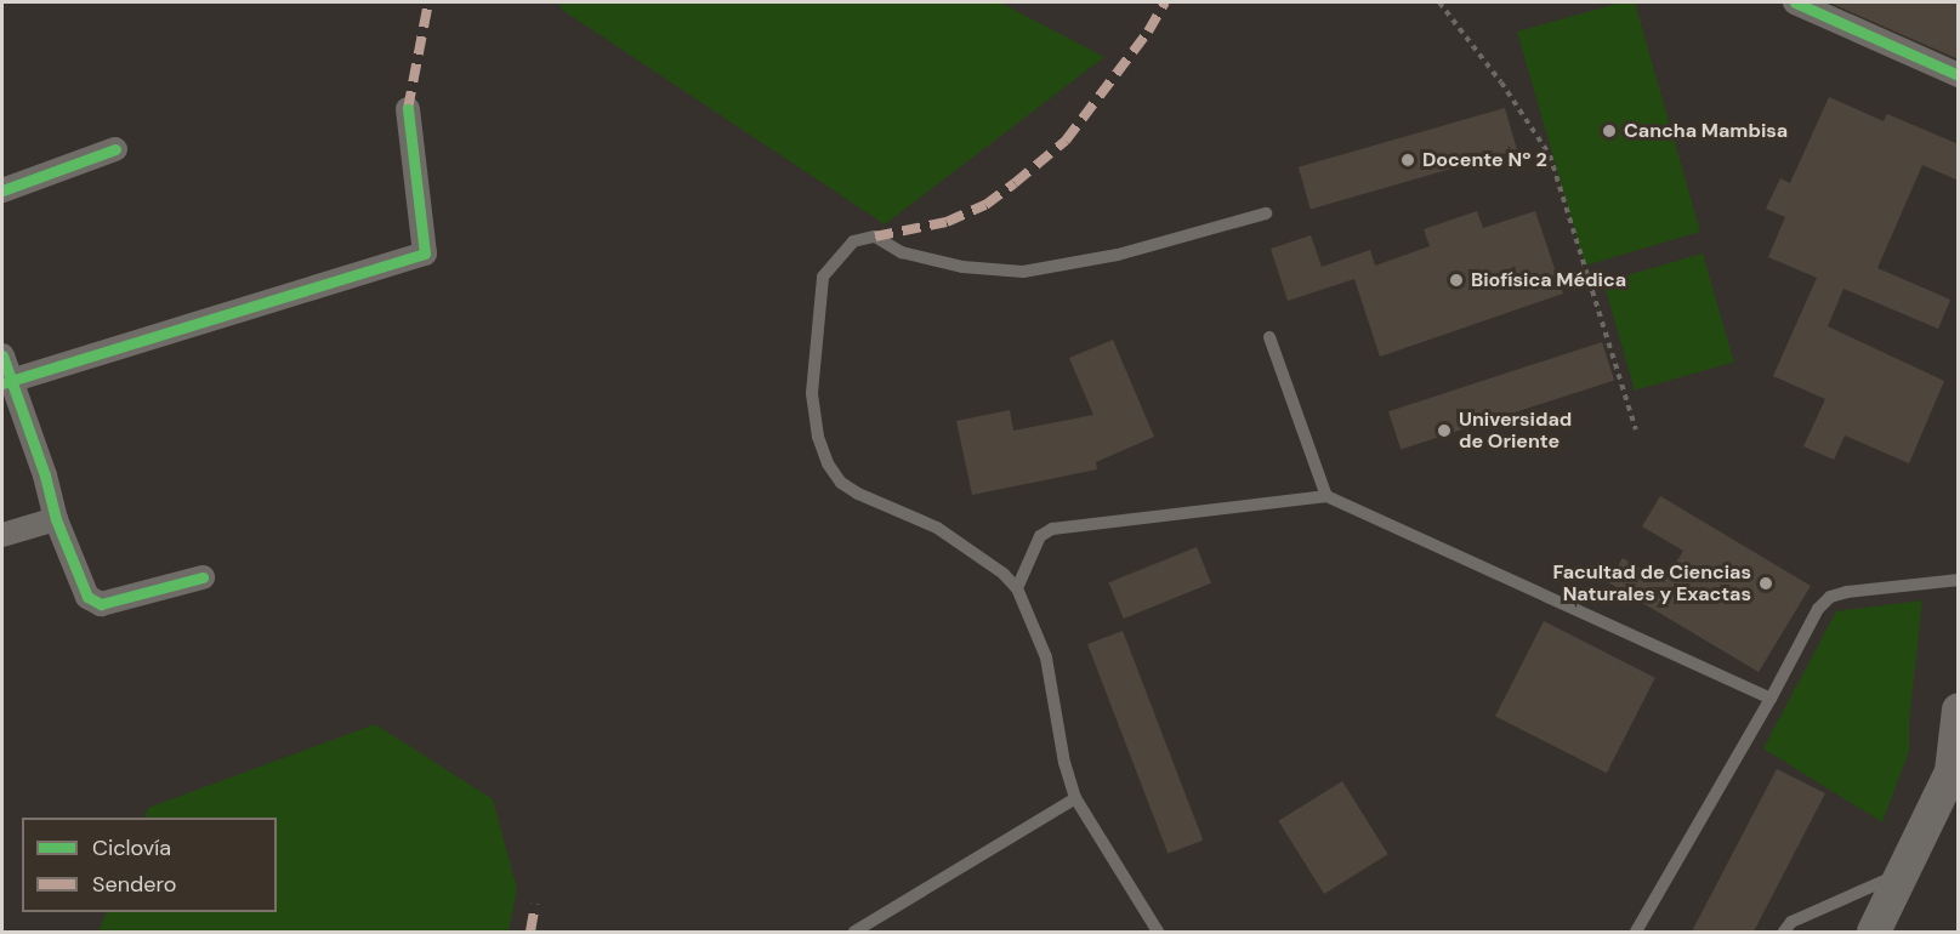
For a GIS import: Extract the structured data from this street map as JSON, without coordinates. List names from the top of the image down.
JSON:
{
  "places": [
    "Cancha Mambisa",
    "Docente Nº 2",
    "Biofísica Médica",
    "Universidad de Oriente",
    "Facultad de Ciencias Naturales y Exactas"
  ],
  "legend": ["Ciclovía", "Sendero"]
}
